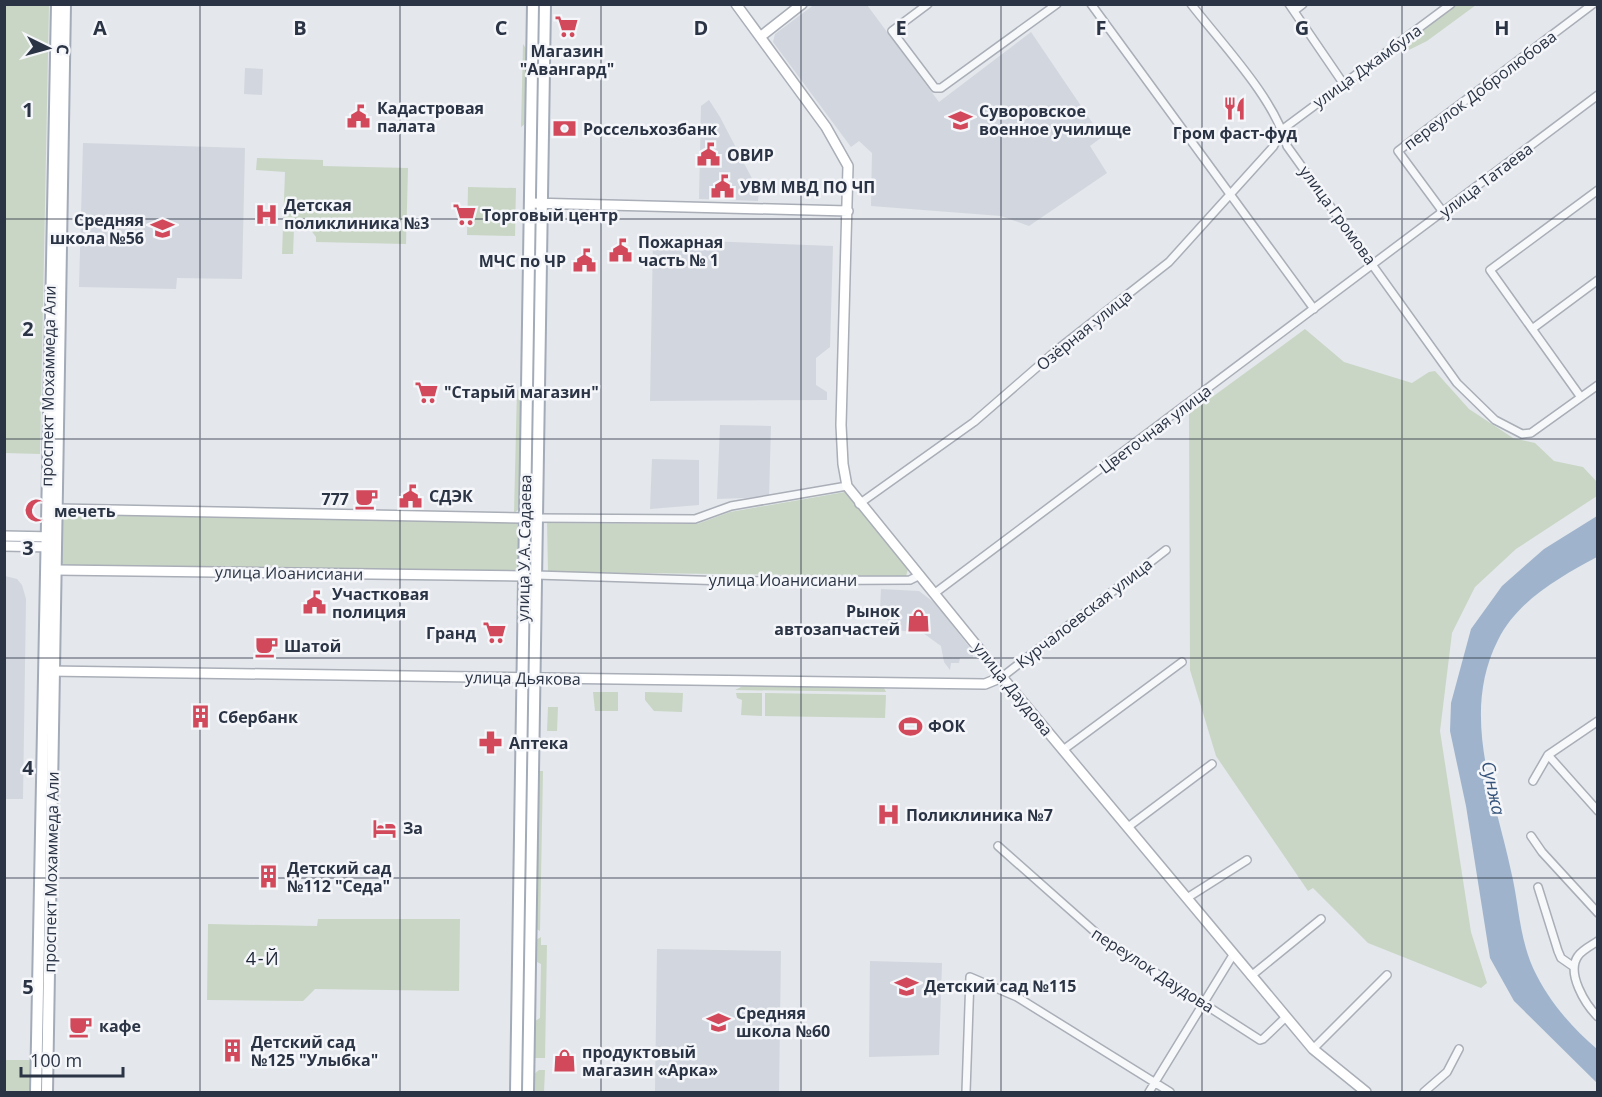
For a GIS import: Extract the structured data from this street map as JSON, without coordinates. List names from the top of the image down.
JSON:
{
  "streets": {
    "main road": ["проспект Мохаммеда Али", "улица У.А. Садаева"],
    "street": [
      "улица Джамбула",
      "переулок Добролюбова",
      "улица Татаева",
      "улица Громова",
      "Озёрная улица",
      "Цветочная улица",
      "улица Иоанисиани",
      "Курчалоевская улица",
      "улица Дьякова",
      "улица Даудова",
      "переулок Даудова"
    ]
  },
  "crossings": [
    ["улица Джамбула", "улица Громова"],
    ["улица Джамбула", "Озёрная улица"],
    ["переулок Добролюбова", "улица Татаева"],
    ["улица Татаева", "улица Громова"],
    ["улица Татаева", "Цветочная улица"],
    ["улица Громова", "Озёрная улица"],
    ["улица Громова", "Цветочная улица"],
    ["Озёрная улица", "улица Даудова"],
    ["проспект Мохаммеда Али", "улица Иоанисиани"],
    ["проспект Мохаммеда Али", "улица Дьякова"],
    ["Цветочная улица", "улица Даудова"],
    ["улица У.А. Садаева", "улица Иоанисиани"],
    ["улица У.А. Садаева", "улица Дьякова"],
    ["улица Иоанисиани", "улица Даудова"],
    ["Курчалоевская улица", "улица Дьякова"],
    ["Курчалоевская улица", "улица Даудова"],
    ["улица Дьякова", "улица Даудова"],
    ["улица Даудова", "переулок Даудова"]
  ],
  "districts": ["4-Й"],
  "water": ["Сунжа"],
  "places": {
    "supermarket": [
      "Магазин \"Авангард\"",
      "Торговый центр",
      "\"Старый магазин\"",
      "Гранд"
    ],
    "restaurant": ["Гром фаст-фуд"],
    "public building": [
      "Кадастровая палата",
      "ОВИР",
      "УВМ МВД ПО ЧП",
      "Пожарная часть № 1",
      "МЧС по ЧР",
      "СДЭК",
      "Участковая полиция"
    ],
    "school or university": [
      "Суворовское военное училище",
      "Средняя школа №56",
      "Детский сад №115",
      "Средняя школа №60"
    ],
    "bank": ["Россельхозбанк"],
    "hospital": ["Детская поликлиника №3", "Поликлиника №7"],
    "cafe": ["777", "Шатой", "кафе"],
    "mosque": ["мечеть"],
    "shop": ["Рынок автозапчастей", "продуктовый магазин «Арка»"],
    "building": ["Сбербанк", "Детский сад №112 \"Седа\"", "Детский сад №125 \"Улыбка\""],
    "sports": ["ФОК"],
    "pharmacy": ["Аптека"],
    "hotel": ["За"]
  },
  "scale_bar": "100 m",
  "north": "right",
  "grid": {
    "columns": [
      "A",
      "B",
      "C",
      "D",
      "E",
      "F",
      "G",
      "H"
    ],
    "rows": [
      "1",
      "2",
      "3",
      "4",
      "5"
    ]
  }
}
